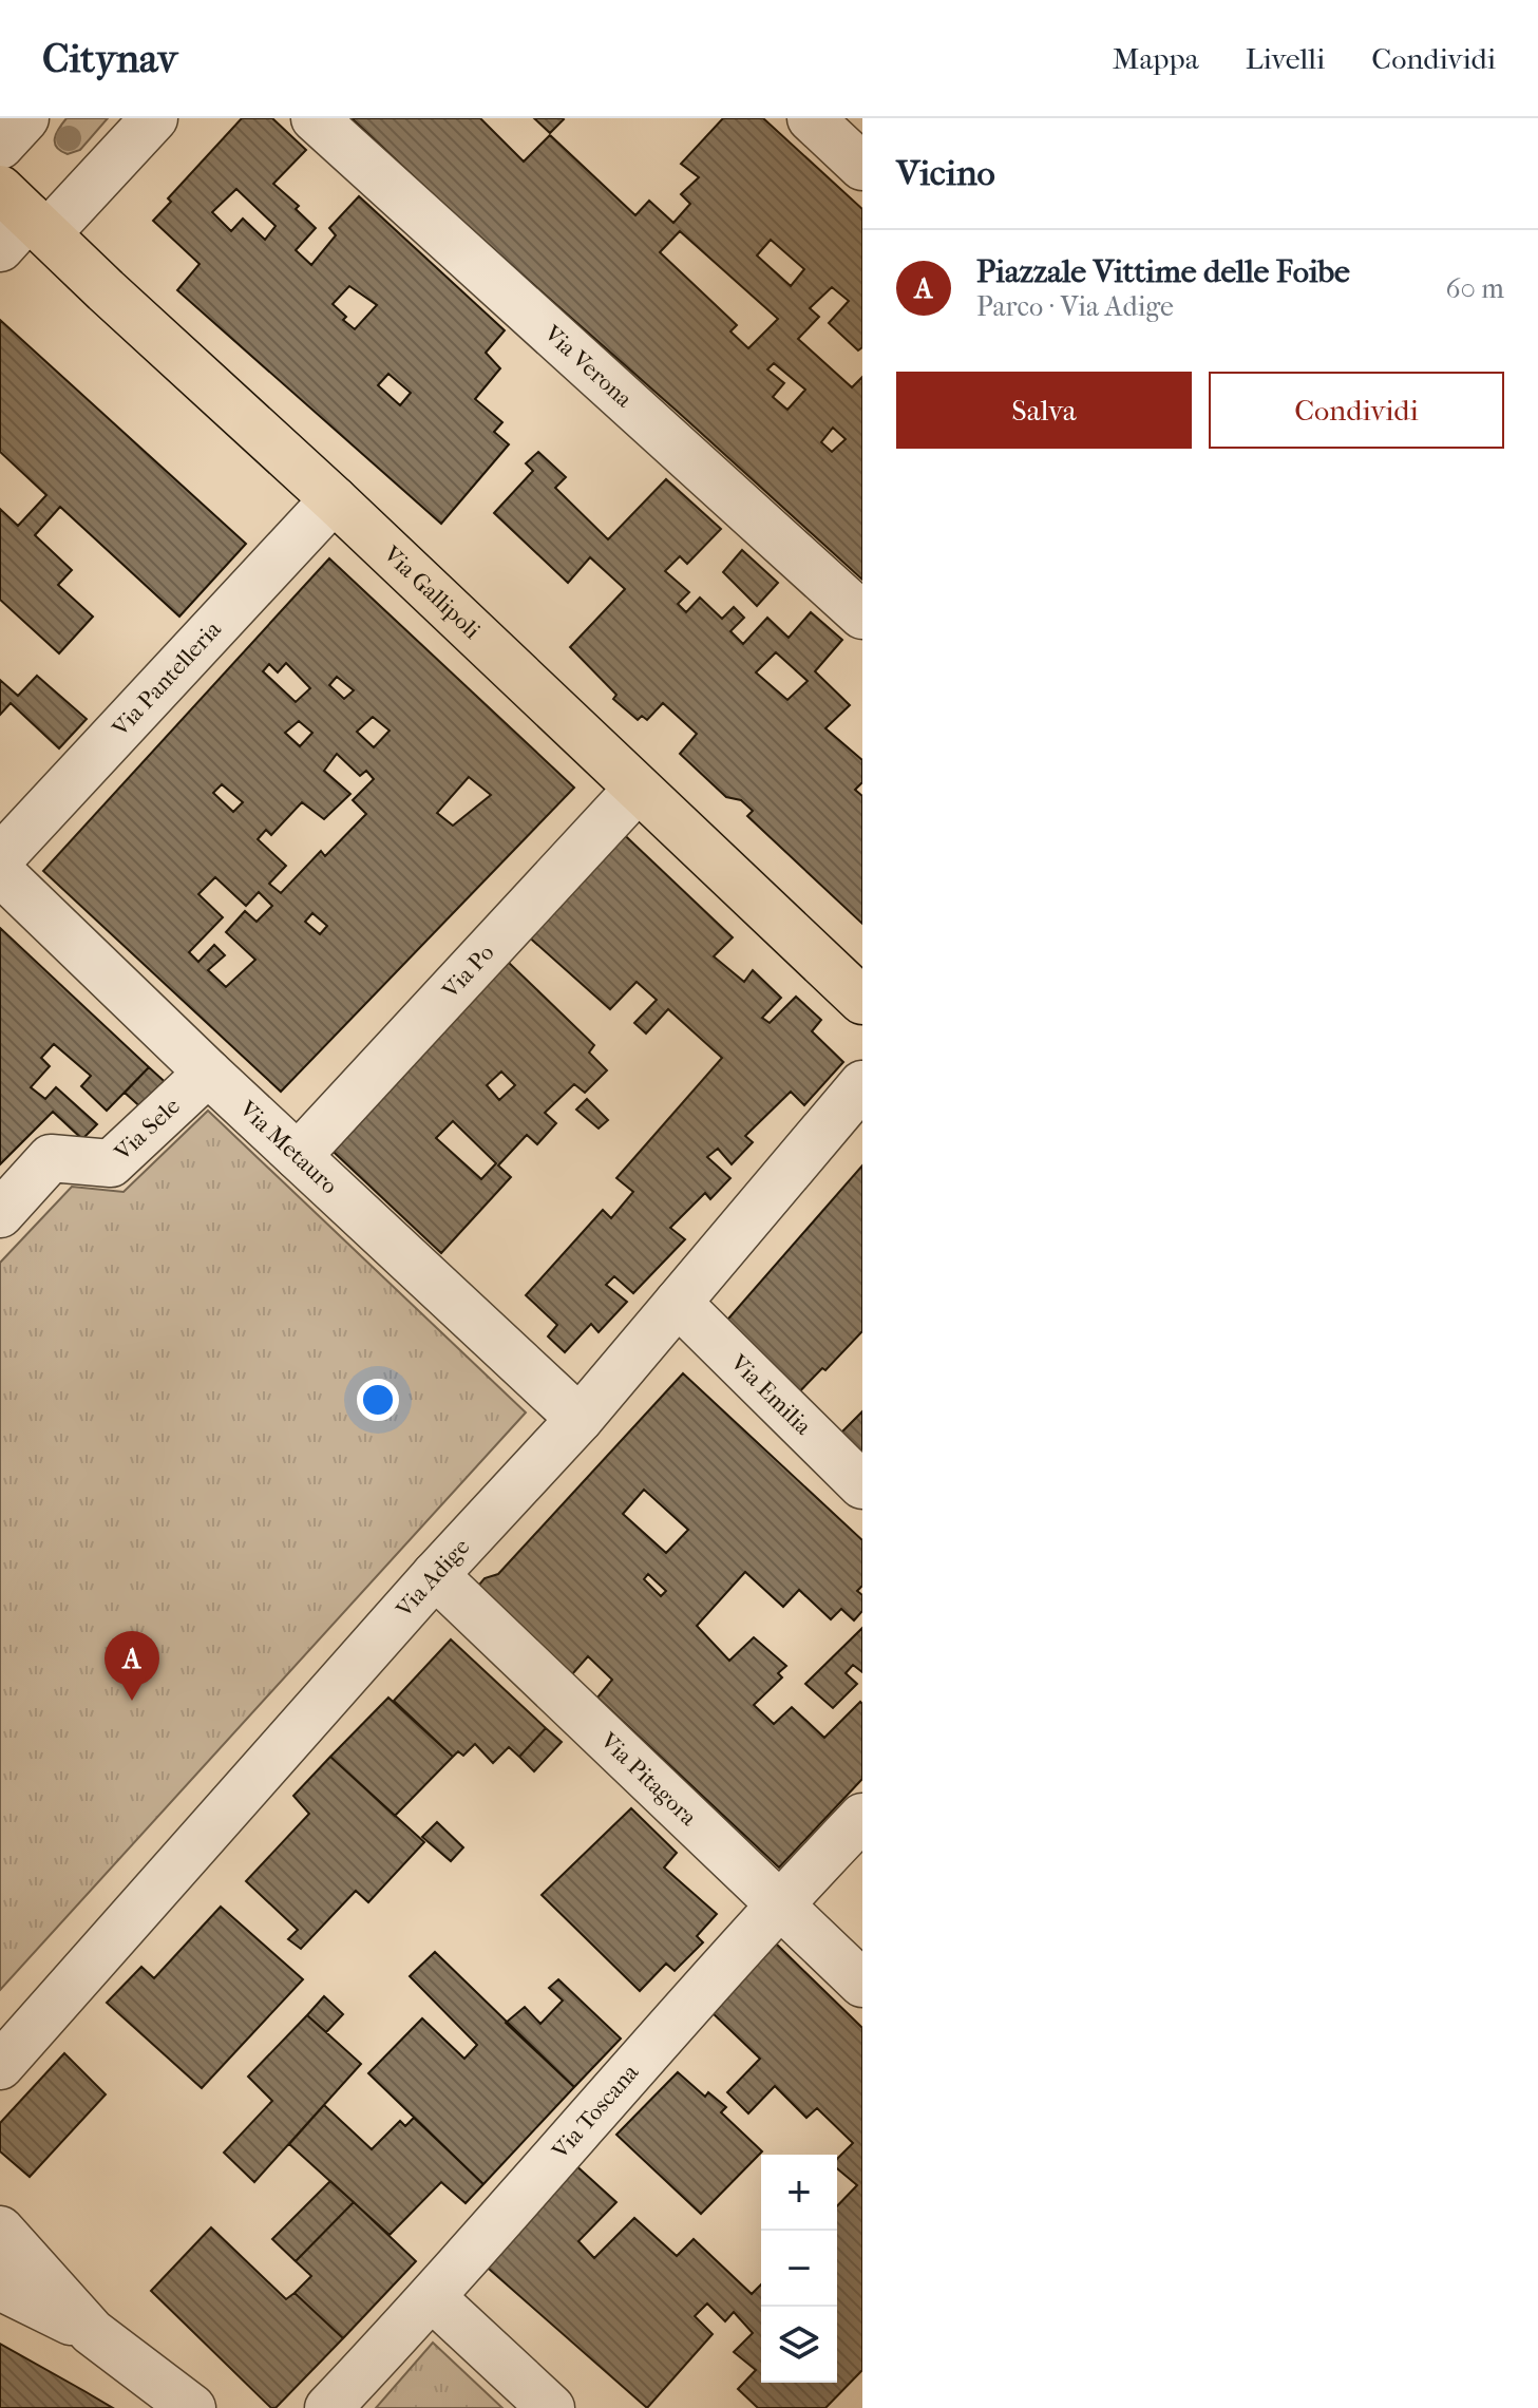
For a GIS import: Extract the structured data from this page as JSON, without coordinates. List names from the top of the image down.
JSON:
{
  "streets": {
    "main road": ["Via Gallipoli"],
    "street": [
      "Via Verona",
      "Via Pantelleria",
      "Via Po",
      "Via Sele",
      "Via Metauro",
      "Via Emilia",
      "Via Adige",
      "Via Pitagora",
      "Via Toscana"
    ]
  },
  "crossings": [
    ["Via Gallipoli", "Via Pantelleria"],
    ["Via Gallipoli", "Via Po"],
    ["Via Po", "Via Metauro"],
    ["Via Sele", "Via Metauro"],
    ["Via Metauro", "Via Adige"],
    ["Via Emilia", "Via Adige"],
    ["Via Adige", "Via Pitagora"],
    ["Via Pitagora", "Via Toscana"]
  ],
  "page": {
    "header": "Citynav",
    "nav": ["Mappa", "Livelli", "Condividi"],
    "heading": "Vicino",
    "list": [
      {
        "mark": "A",
        "name": "Piazzale Vittime delle Foibe",
        "note": "Parco · Via Adige",
        "value": "60 m"
      }
    ],
    "buttons": ["Salva", "Condividi"],
    "pins": "A",
    "map_buttons": ["+", "−"]
  }
}
